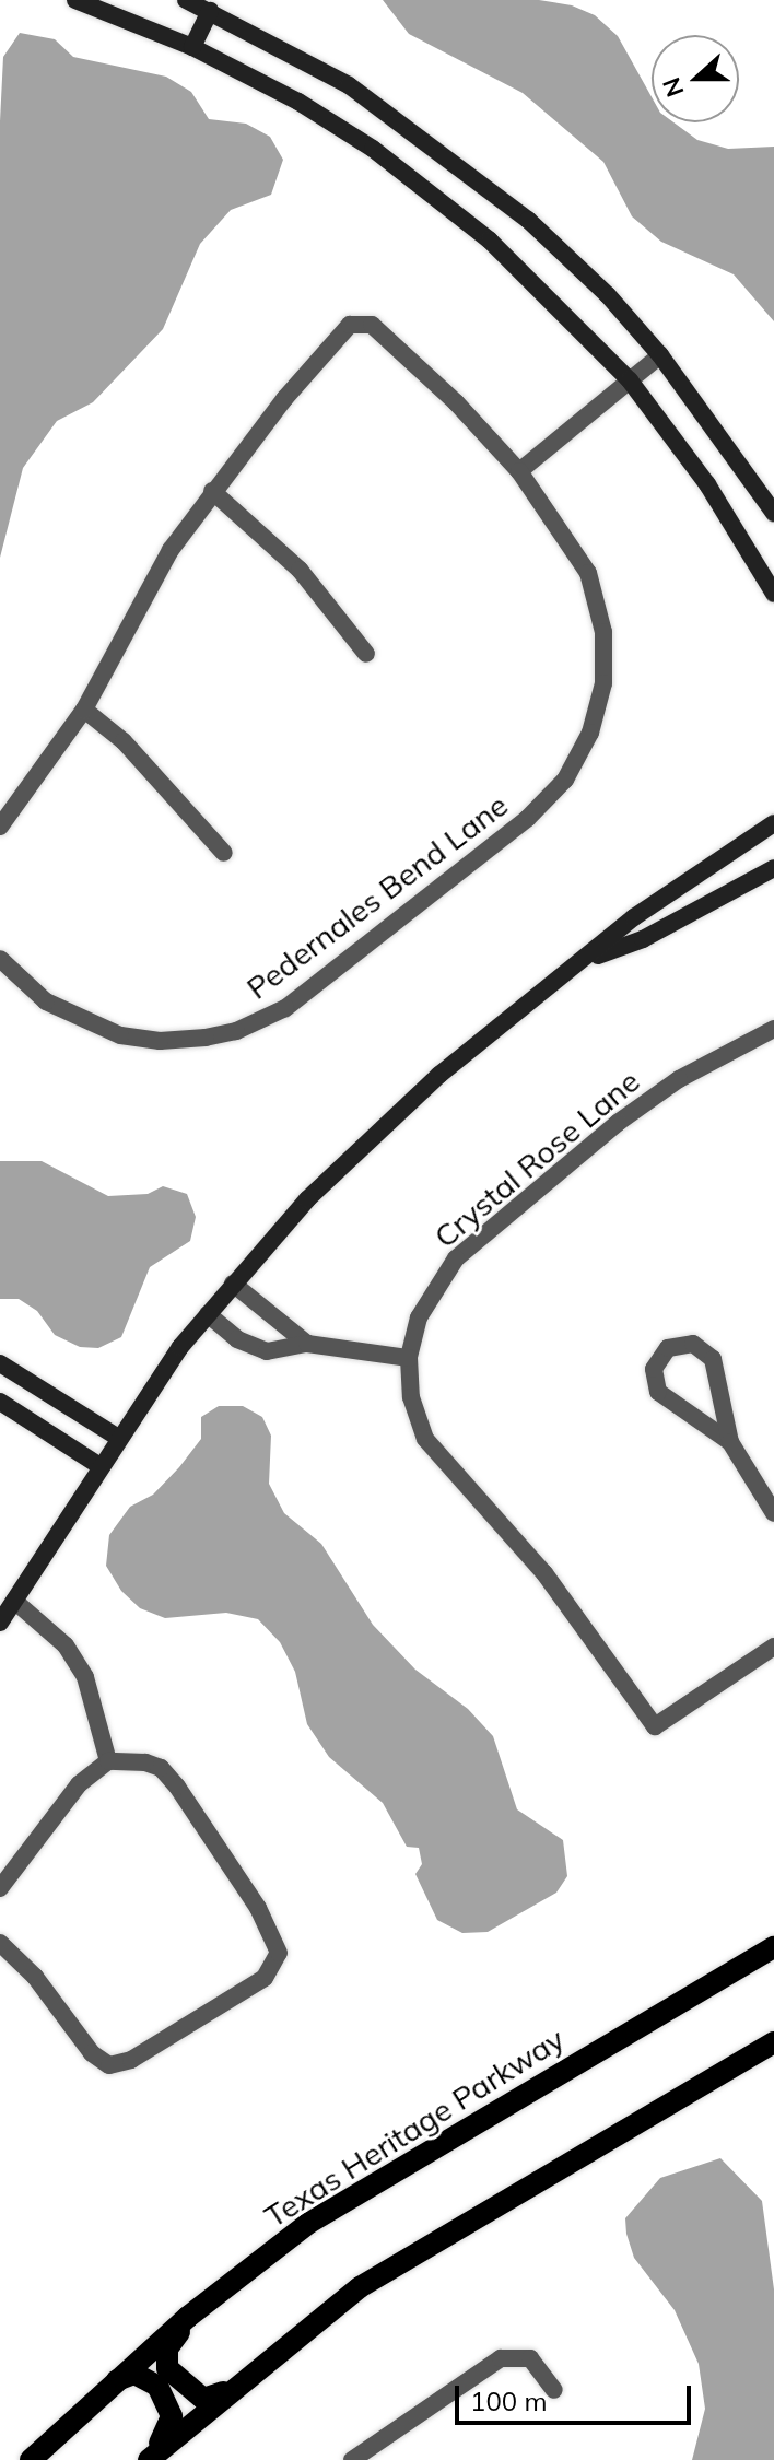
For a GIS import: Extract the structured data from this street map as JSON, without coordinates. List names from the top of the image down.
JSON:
{
  "streets": {
    "main road": ["Texas Heritage Parkway"],
    "street": ["Pedernales Bend Lane", "Crystal Rose Lane"]
  },
  "scale_bar": "100 m",
  "north": "left"
}
